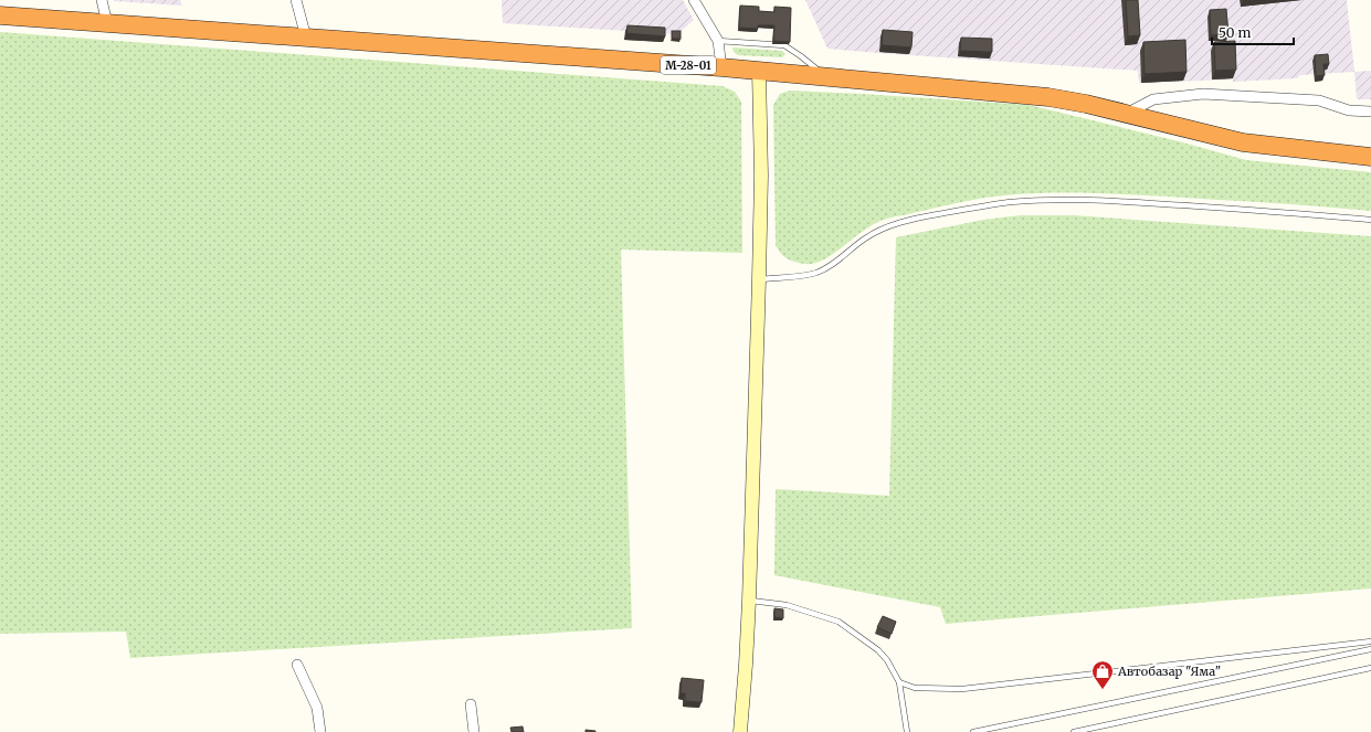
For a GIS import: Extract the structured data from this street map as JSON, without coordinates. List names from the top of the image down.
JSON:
{
  "streets": {
    "highway": ["М-28-01"]
  },
  "places": {
    "shop": ["Автобазар \"Яма\""]
  },
  "scale_bar": "50 m"
}
